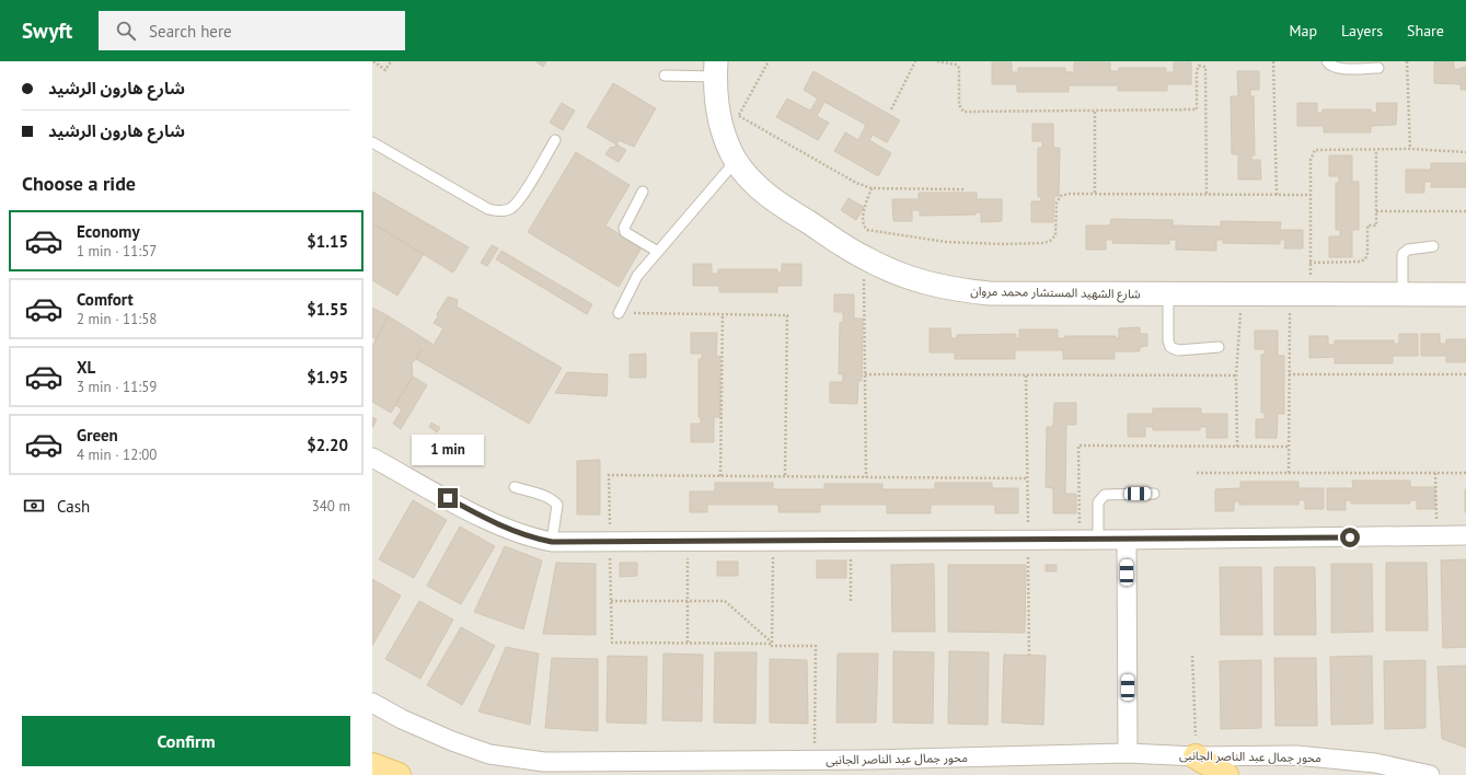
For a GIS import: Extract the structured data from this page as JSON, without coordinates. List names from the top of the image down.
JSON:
{
  "streets": {
    "street": ["شارع الشهيد المستشار محمد مروان", "محور جمال عبد الناصر الجانبى"]
  },
  "page": {
    "header": "Swyft",
    "search": "Search here",
    "nav": ["Map", "Layers", "Share"],
    "banner": ["شارع هارون الرشيد", "شارع هارون الرشيد"],
    "heading": "Choose a ride",
    "list": [
      {
        "name": "Economy",
        "note": "1 min · 11:57",
        "value": "$1.15"
      },
      {
        "name": "Comfort",
        "note": "2 min · 11:58",
        "value": "$1.55"
      },
      {
        "name": "XL",
        "note": "3 min · 11:59",
        "value": "$1.95"
      },
      {
        "name": "Green",
        "note": "4 min · 12:00",
        "value": "$2.20"
      }
    ],
    "bubble": "1 min",
    "pay": ["Cash", "340 m"],
    "buttons": "Confirm"
  }
}
